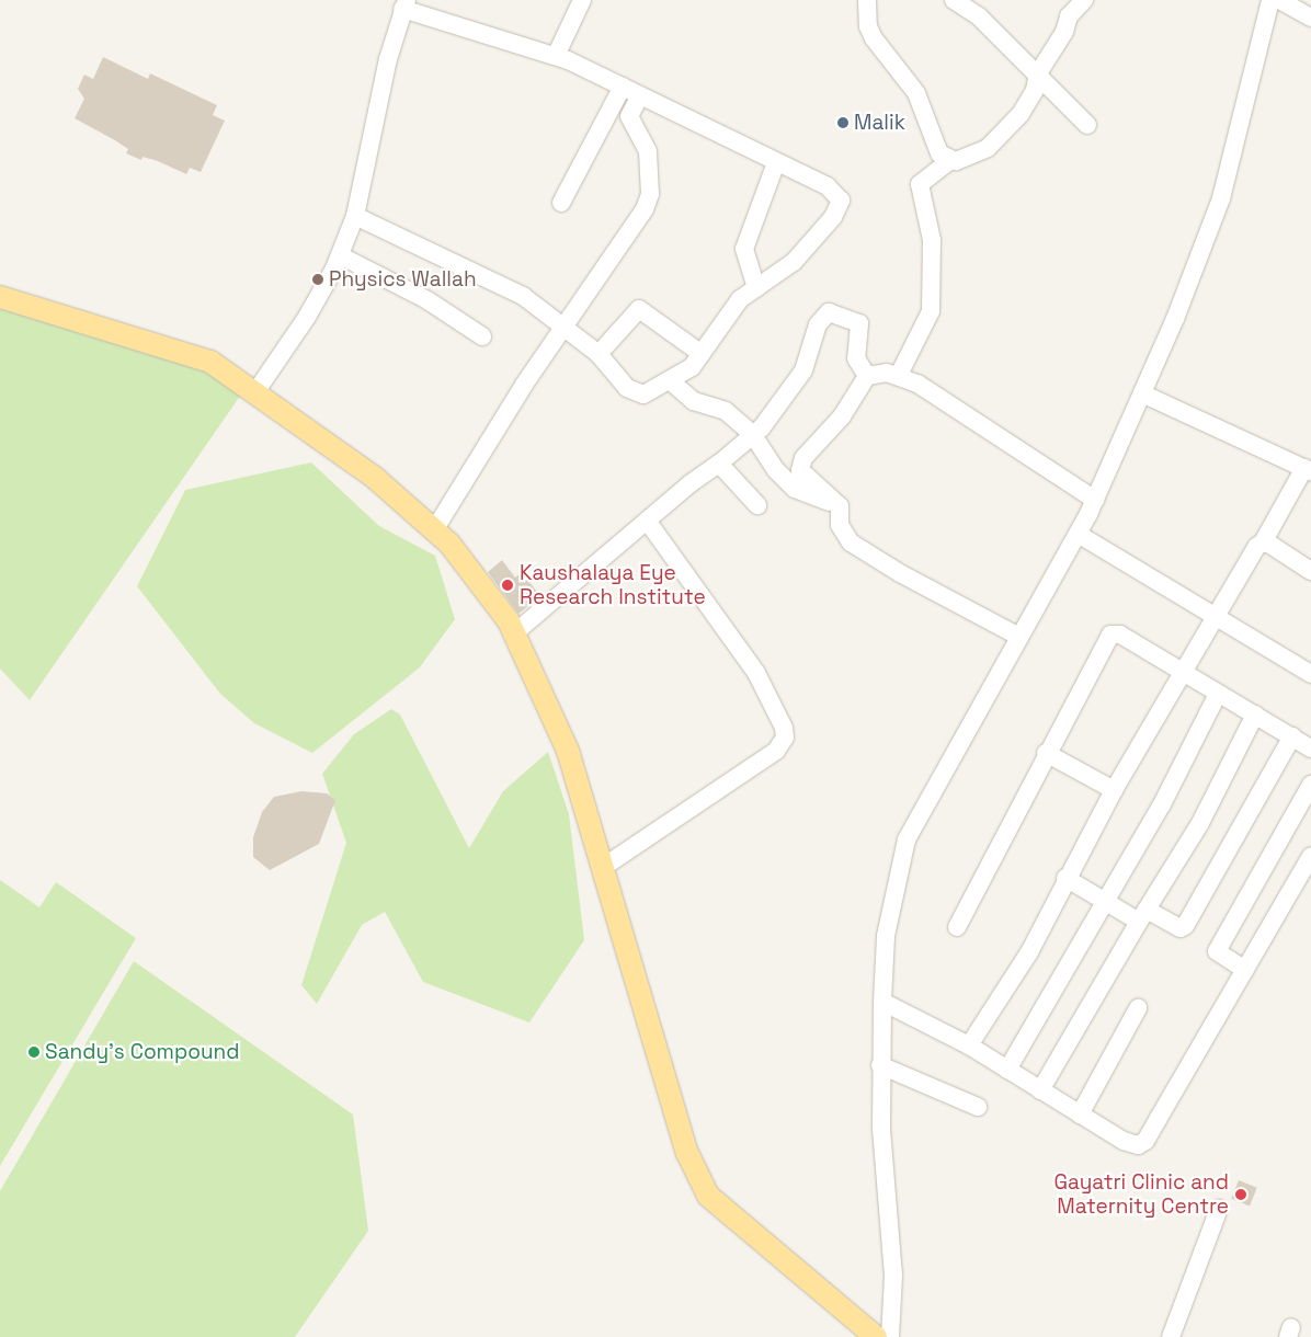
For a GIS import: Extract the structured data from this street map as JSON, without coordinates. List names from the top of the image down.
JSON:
{
  "places": [
    "Malik",
    "Physics Wallah",
    "Kaushalaya Eye Research Institute",
    "Sandy's Compound",
    "Gayatri Clinic and Maternity Centre"
  ]
}
